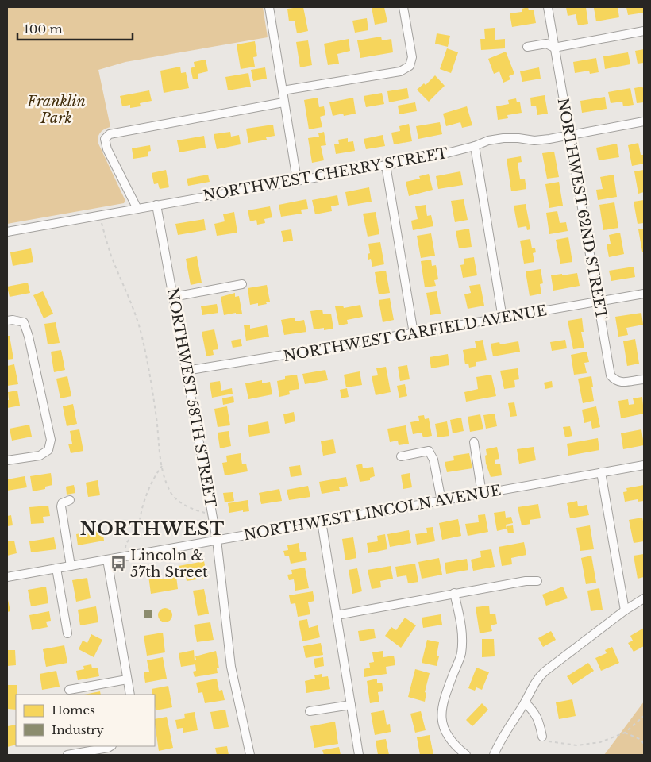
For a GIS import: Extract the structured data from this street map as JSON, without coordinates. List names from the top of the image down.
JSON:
{
  "streets": {
    "street": [
      "NORTHWEST CHERRY STREET",
      "NORTHWEST 62ND STREET",
      "NORTHWEST GARFIELD AVENUE",
      "NORTHWEST 58TH STREET",
      "NORTHWEST LINCOLN AVENUE"
    ]
  },
  "crossings": [
    ["NORTHWEST CHERRY STREET", "NORTHWEST 62ND STREET"],
    ["NORTHWEST CHERRY STREET", "NORTHWEST 58TH STREET"],
    ["NORTHWEST 62ND STREET", "NORTHWEST GARFIELD AVENUE"],
    ["NORTHWEST GARFIELD AVENUE", "NORTHWEST 58TH STREET"],
    ["NORTHWEST 58TH STREET", "NORTHWEST LINCOLN AVENUE"]
  ],
  "districts": ["NORTHWEST"],
  "parks": ["Franklin Park"],
  "places": {
    "bus stop": ["Lincoln & 57th Street"]
  },
  "legend": ["Homes", "Industry"],
  "scale_bar": "100 m"
}
